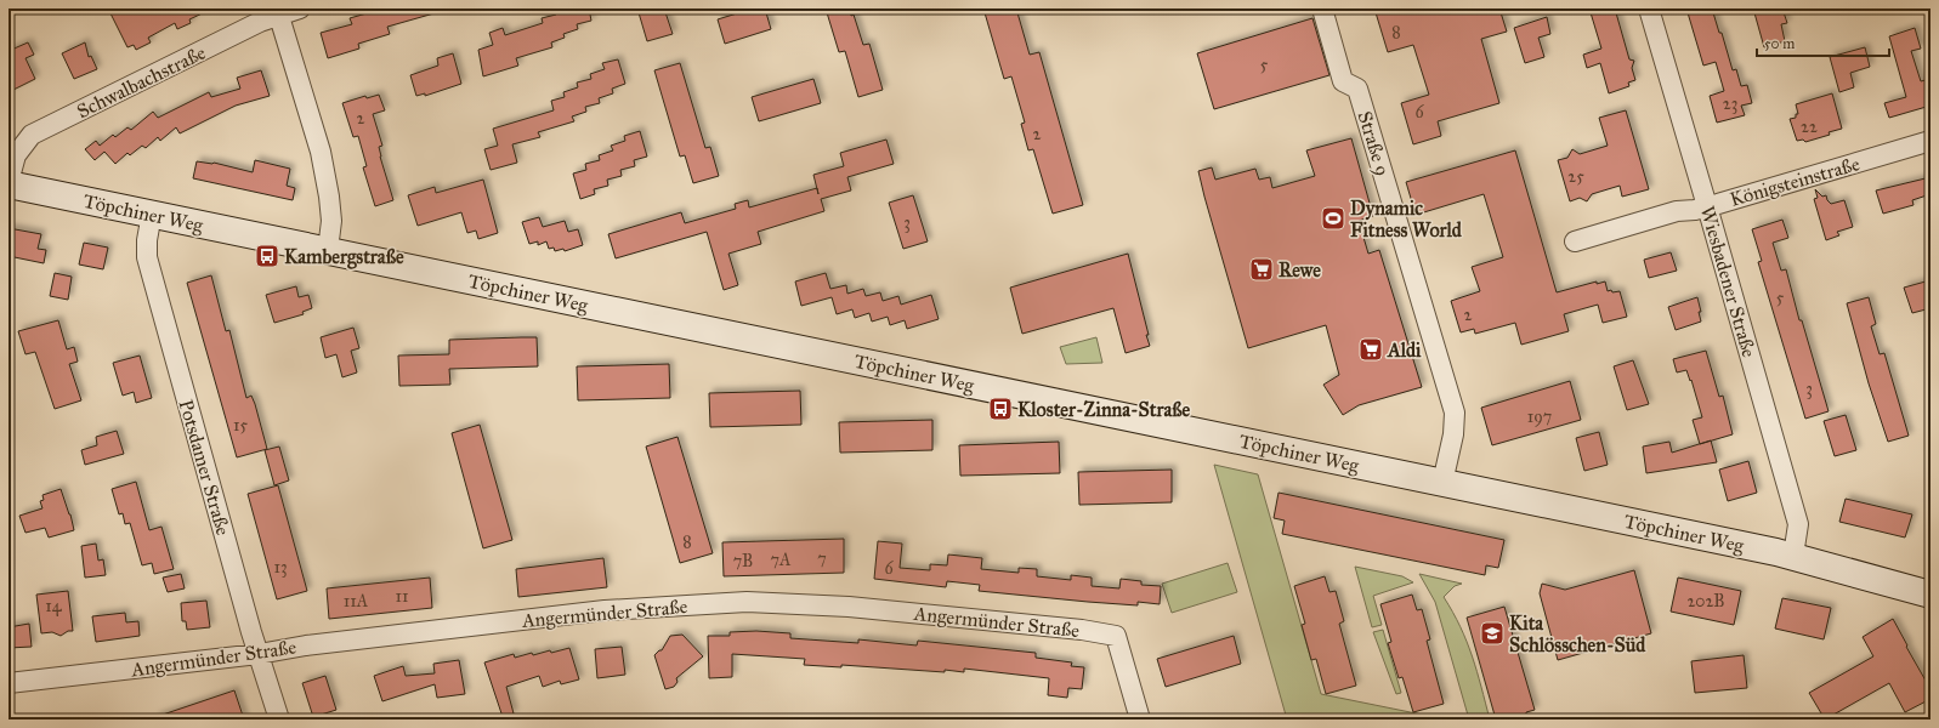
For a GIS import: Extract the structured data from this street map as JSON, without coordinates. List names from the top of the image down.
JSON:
{
  "streets": {
    "street": [
      "Schwalbachstraße",
      "Straße 9",
      "Königsteinstraße",
      "Töpchiner Weg",
      "Wiesbadener Straße",
      "Potsdamer Straße",
      "Angermünder Straße"
    ]
  },
  "crossings": [
    ["Schwalbachstraße", "Töpchiner Weg"],
    ["Straße 9", "Töpchiner Weg"],
    ["Königsteinstraße", "Wiesbadener Straße"],
    ["Töpchiner Weg", "Wiesbadener Straße"],
    ["Töpchiner Weg", "Potsdamer Straße"],
    ["Potsdamer Straße", "Angermünder Straße"]
  ],
  "places": {
    "sports": ["Dynamic Fitness World"],
    "bus stop": ["Kambergstraße", "Kloster-Zinna-Straße"],
    "supermarket": ["Rewe", "Aldi"],
    "school or university": ["Kita Schlösschen-Süd"]
  },
  "house_numbers": [
    "8",
    "5",
    "23",
    "6",
    "2",
    "22",
    "2",
    "25",
    "3",
    "5",
    "2",
    "3",
    "197",
    "15",
    "8",
    "7",
    "7A",
    "7B",
    "13",
    "6",
    "11",
    "11A",
    "202B",
    "14"
  ],
  "scale_bar": "50 m"
}
